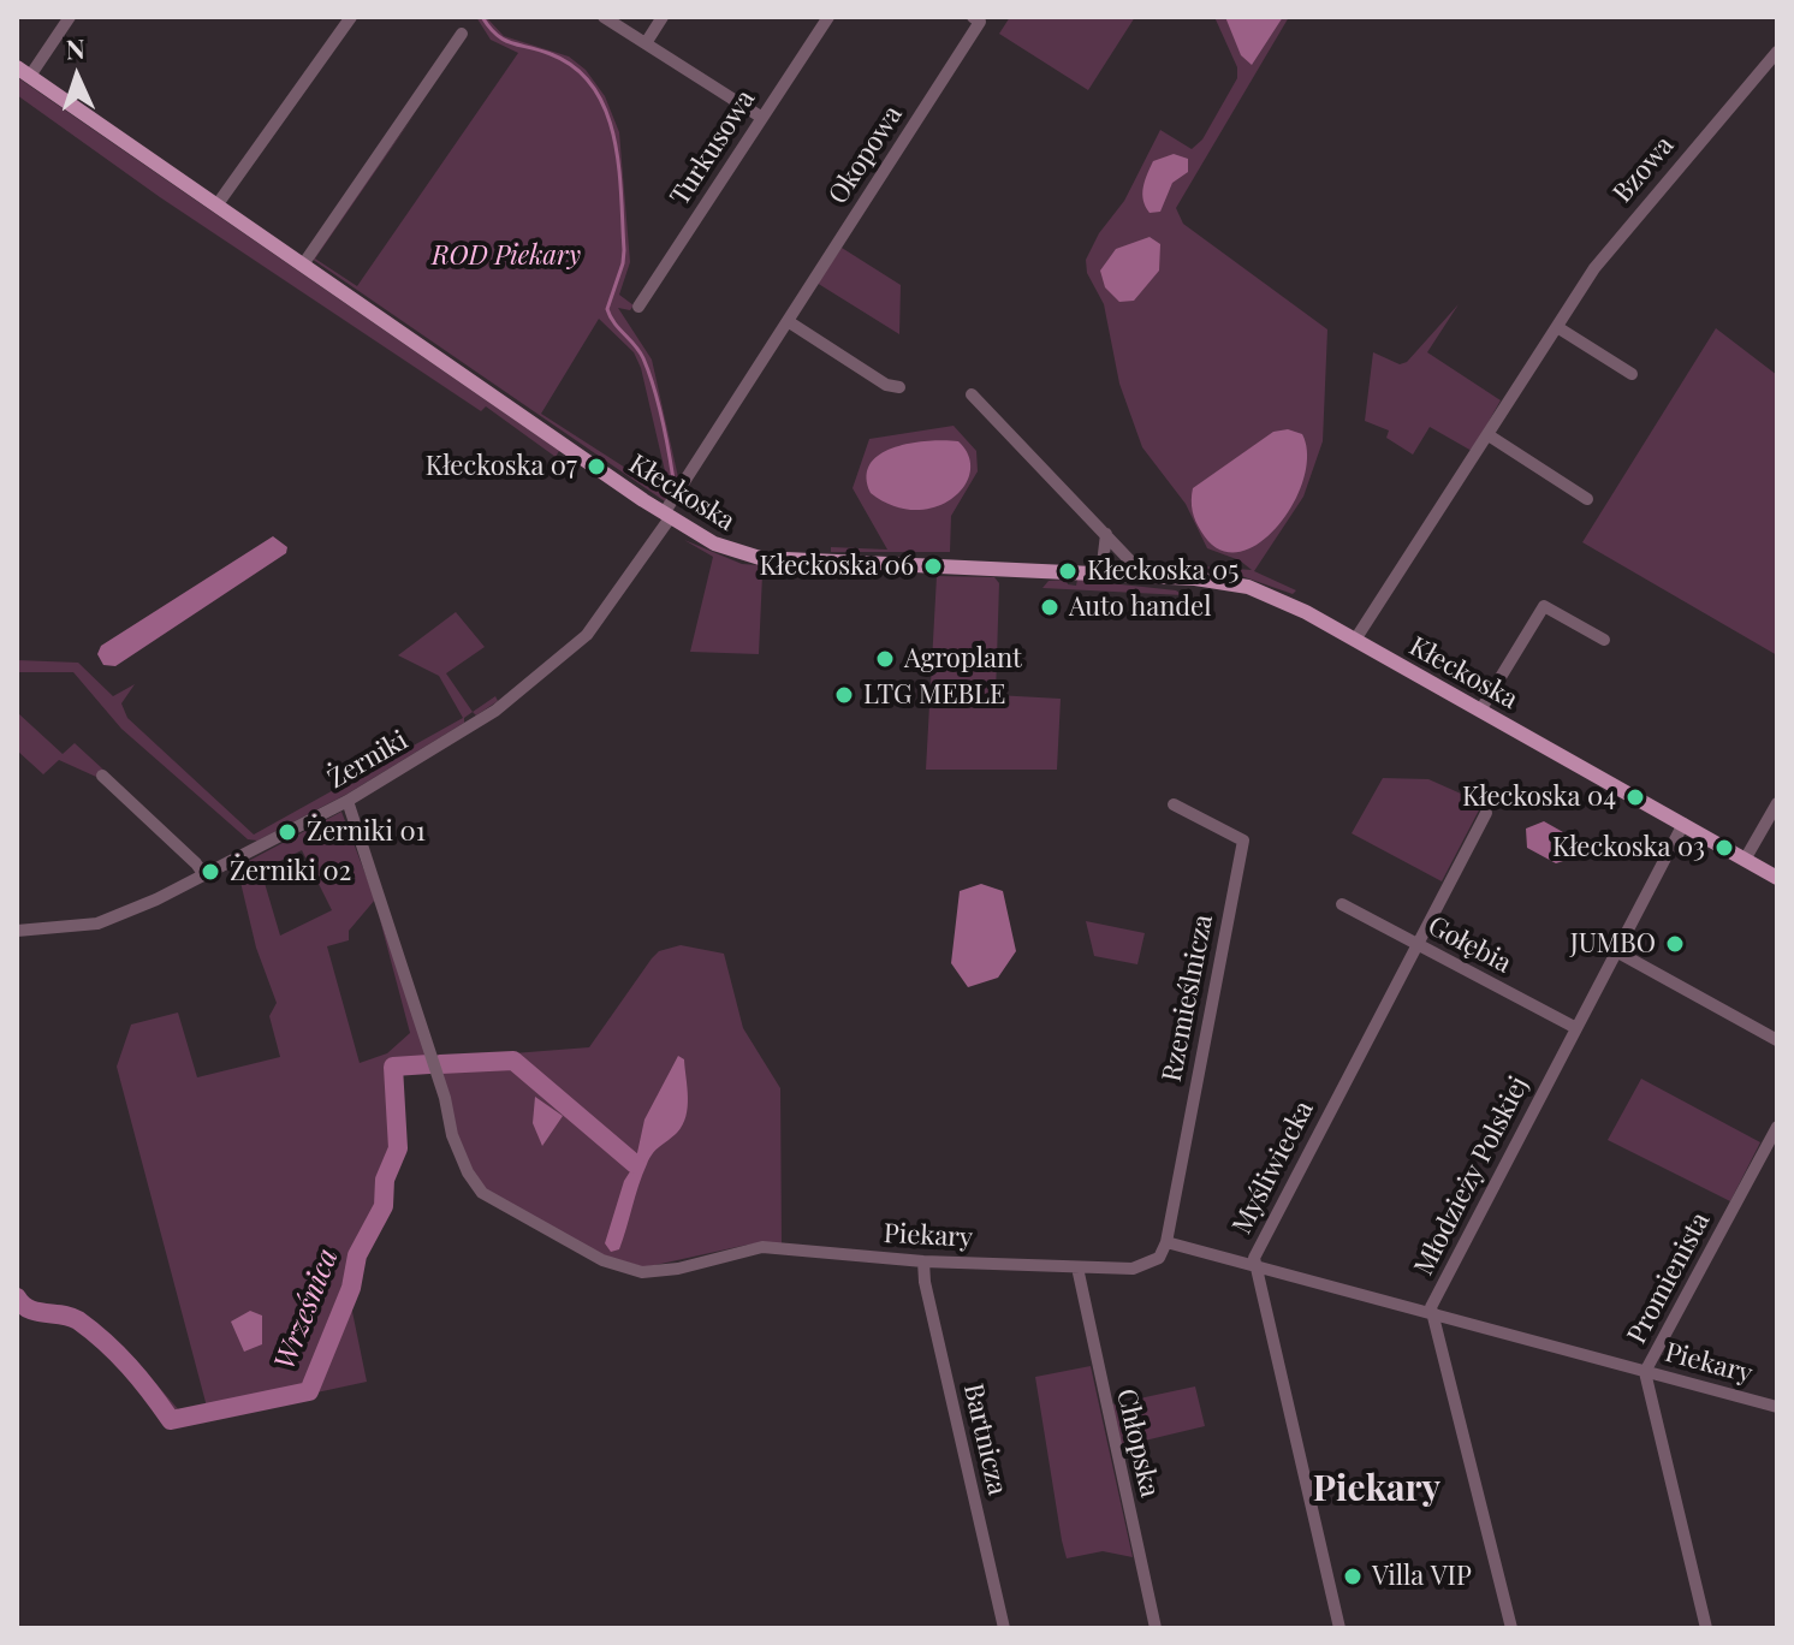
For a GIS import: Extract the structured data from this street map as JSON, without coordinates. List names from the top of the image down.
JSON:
{
  "streets": {
    "main road": ["Kłeckoska"],
    "street": [
      "Turkusowa",
      "Okopowa",
      "Bzowa",
      "Żerniki",
      "Gołębia",
      "Rzemieślnicza",
      "Myśliwiecka",
      "Młodzieży Polskiej",
      "Piekary",
      "Promienista",
      "Bartnicza",
      "Chłopska"
    ]
  },
  "crossings": [
    ["Okopowa", "Kłeckoska"],
    ["Okopowa", "Żerniki"],
    ["Bzowa", "Kłeckoska"],
    ["Kłeckoska", "Żerniki"],
    ["Kłeckoska", "Młodzieży Polskiej"],
    ["Żerniki", "Piekary"],
    ["Gołębia", "Myśliwiecka"],
    ["Gołębia", "Młodzieży Polskiej"],
    ["Rzemieślnicza", "Piekary"],
    ["Myśliwiecka", "Piekary"],
    ["Młodzieży Polskiej", "Piekary"],
    ["Piekary", "Promienista"],
    ["Piekary", "Bartnicza"],
    ["Piekary", "Chłopska"]
  ],
  "districts": ["Piekary"],
  "water": ["Wrześnica"],
  "parks": ["ROD Piekary"],
  "places": [
    "Kłeckoska 07",
    "Kłeckoska 06",
    "Kłeckoska 05",
    "Auto handel",
    "Agroplant",
    "LTG MEBLE",
    "Kłeckoska 04",
    "Żerniki 01",
    "Kłeckoska 03",
    "Żerniki 02",
    "JUMBO",
    "Villa VIP"
  ],
  "north": "top"
}
